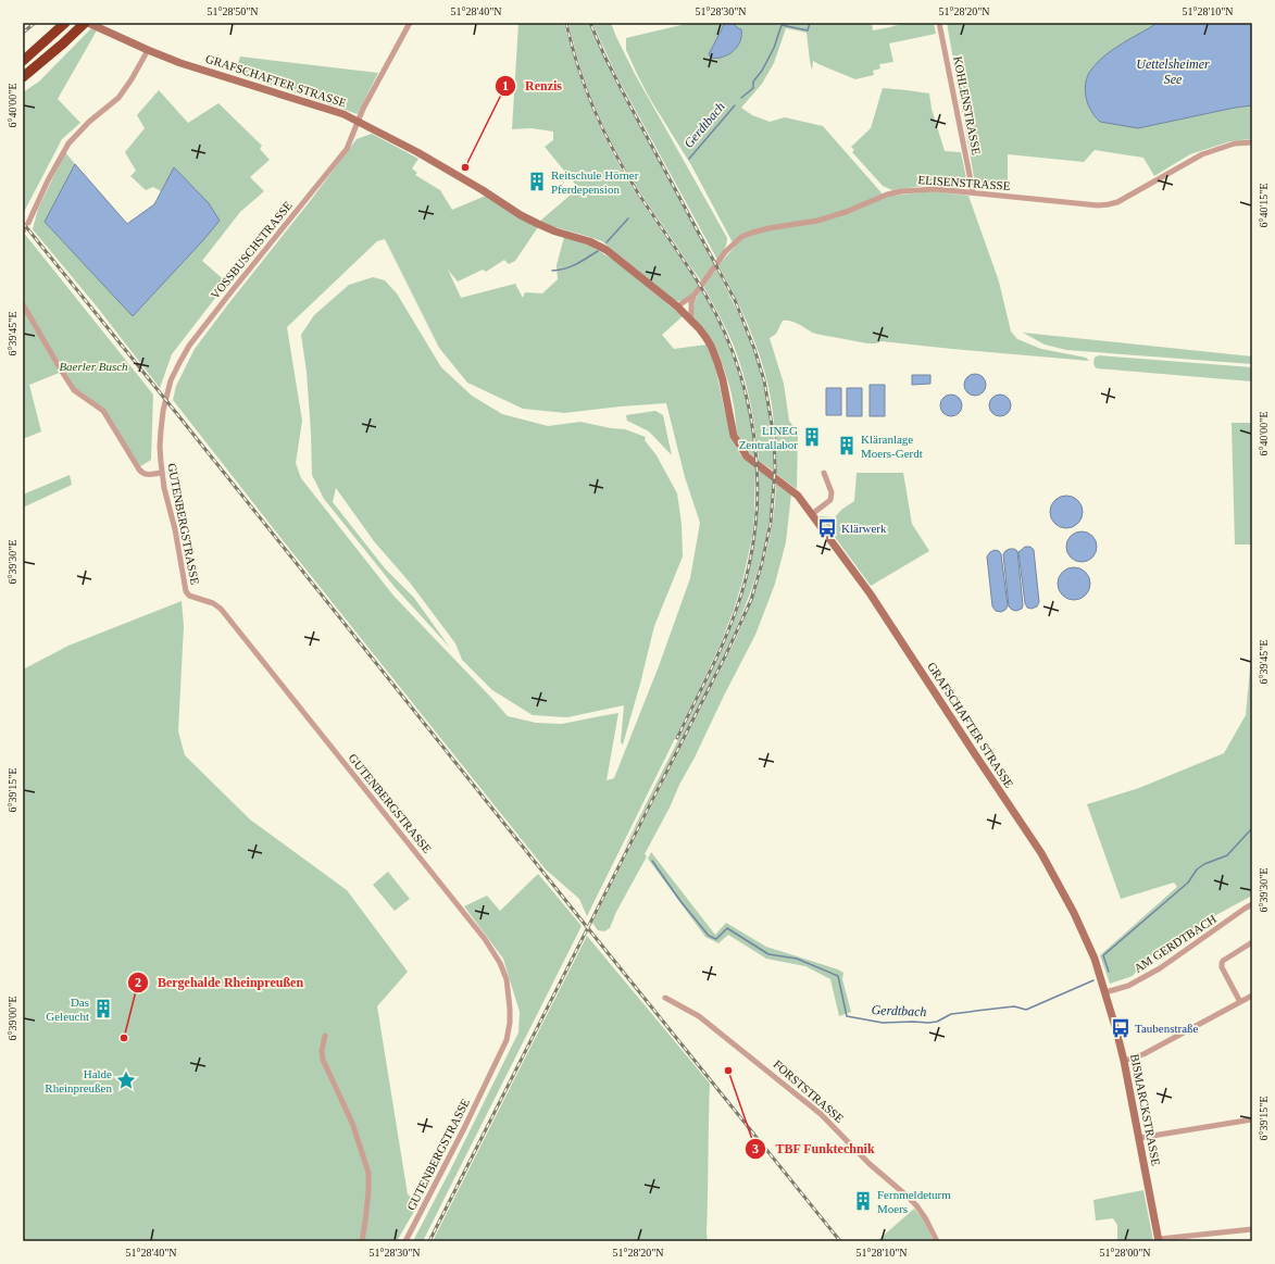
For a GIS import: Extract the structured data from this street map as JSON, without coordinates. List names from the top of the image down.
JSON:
{
  "streets": {
    "main road": ["GRAFSCHAFTER STRASSE", "BISMARCKSTRASSE"],
    "street": [
      "KOHLENSTRASSE",
      "ELISENSTRASSE",
      "VOSSBUSCHSTRASSE",
      "GUTENBERGSTRASSE",
      "AM GERDTBACH",
      "FORSTSTRASSE"
    ]
  },
  "crossings": [
    ["GRAFSCHAFTER STRASSE", "ELISENSTRASSE"],
    ["GRAFSCHAFTER STRASSE", "VOSSBUSCHSTRASSE"],
    ["GRAFSCHAFTER STRASSE", "BISMARCKSTRASSE"],
    ["KOHLENSTRASSE", "ELISENSTRASSE"],
    ["VOSSBUSCHSTRASSE", "GUTENBERGSTRASSE"],
    ["AM GERDTBACH", "BISMARCKSTRASSE"]
  ],
  "water": ["Uettelsheimer See", "Gerdtbach"],
  "parks": ["Baerler Busch"],
  "places": {
    "other": ["Renzis", "Bergehalde Rheinpreußen", "TBF Funktechnik"],
    "building": [
      "Reitschule Hörner Pferdepension",
      "LINEG Zentrallabor",
      "Kläranlage Moers-Gerdt",
      "Das Geleucht",
      "Fernmeldeturm Moers"
    ],
    "bus stop": ["Klärwerk", "Taubenstraße"],
    "place": ["Halde Rheinpreußen"]
  },
  "coordinates": [
    "51°28'50\"N",
    "51°28'40\"N",
    "51°28'30\"N",
    "51°28'20\"N",
    "51°28'10\"N",
    "6°40'00\"E",
    "6°40'15\"E",
    "6°39'45\"E",
    "6°39'30\"E",
    "6°39'15\"E",
    "6°39'00\"E",
    "51°28'00\"N"
  ]
}
